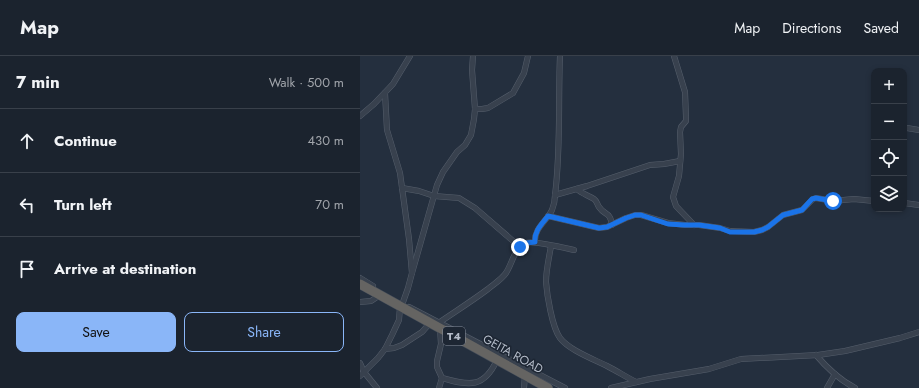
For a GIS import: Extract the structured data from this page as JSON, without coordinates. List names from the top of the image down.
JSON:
{
  "streets": {
    "highway": ["T4", "GEITA ROAD"]
  },
  "page": {
    "header": "Map",
    "nav": ["Map", "Directions", "Saved"],
    "heading": ["7 min", "Walk · 500 m"],
    "map_buttons": ["+", "−"],
    "list": [
      ["Continue", "430 m"],
      ["Turn left", "70 m"],
      "Arrive at destination"
    ],
    "buttons": ["Save", "Share"]
  }
}
